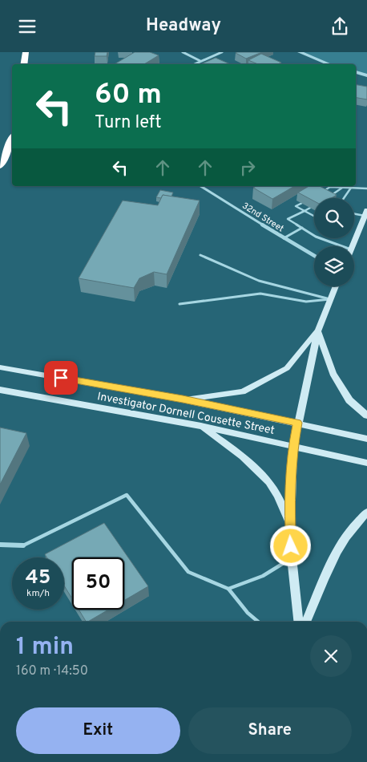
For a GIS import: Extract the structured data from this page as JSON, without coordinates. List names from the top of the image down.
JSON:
{
  "streets": {
    "main road": ["Investigator Dornell Cousette Street"],
    "street": ["32nd Street"]
  },
  "page": {
    "header": "Headway",
    "turn": ["60 m", "Turn left"],
    "speed": "45 km/h",
    "limit": "50",
    "heading": ["1 min", "160 m · 14:50"],
    "buttons": ["Exit", "Share"]
  }
}
